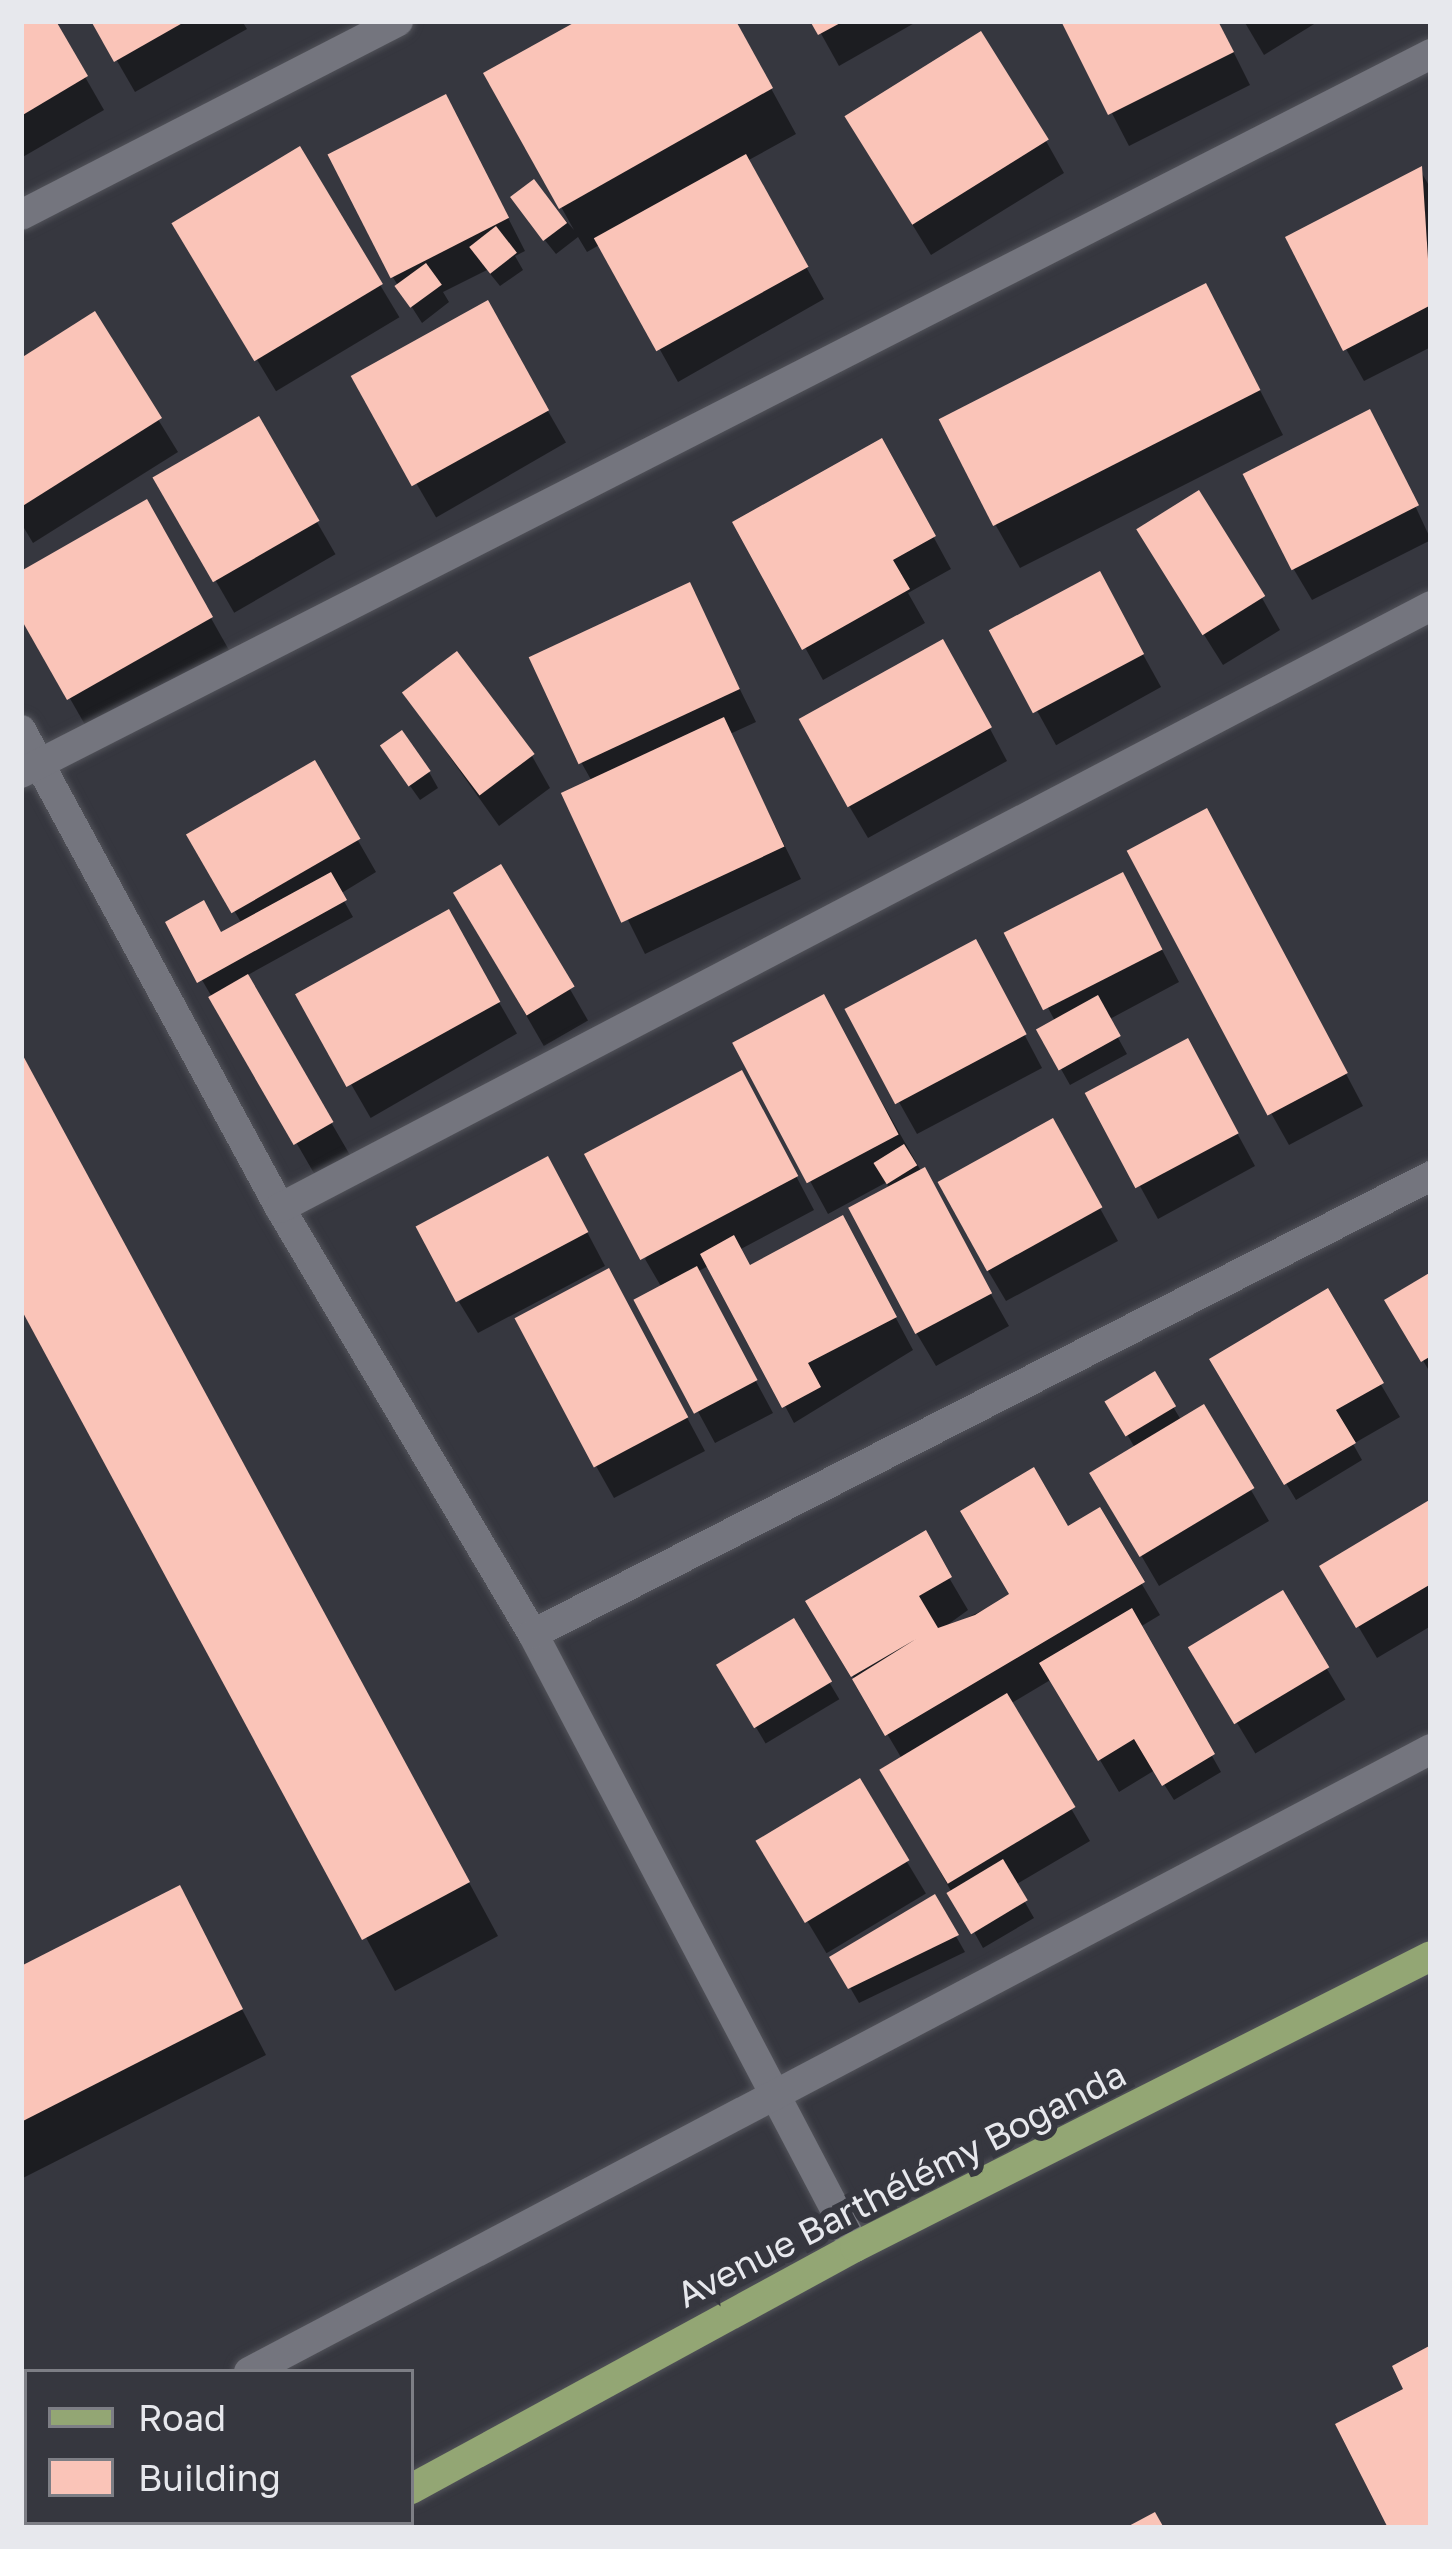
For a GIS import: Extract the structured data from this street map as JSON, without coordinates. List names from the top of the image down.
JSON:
{
  "streets": {
    "main road": ["Avenue Barthélémy Boganda"]
  },
  "legend": ["Road", "Building"]
}
